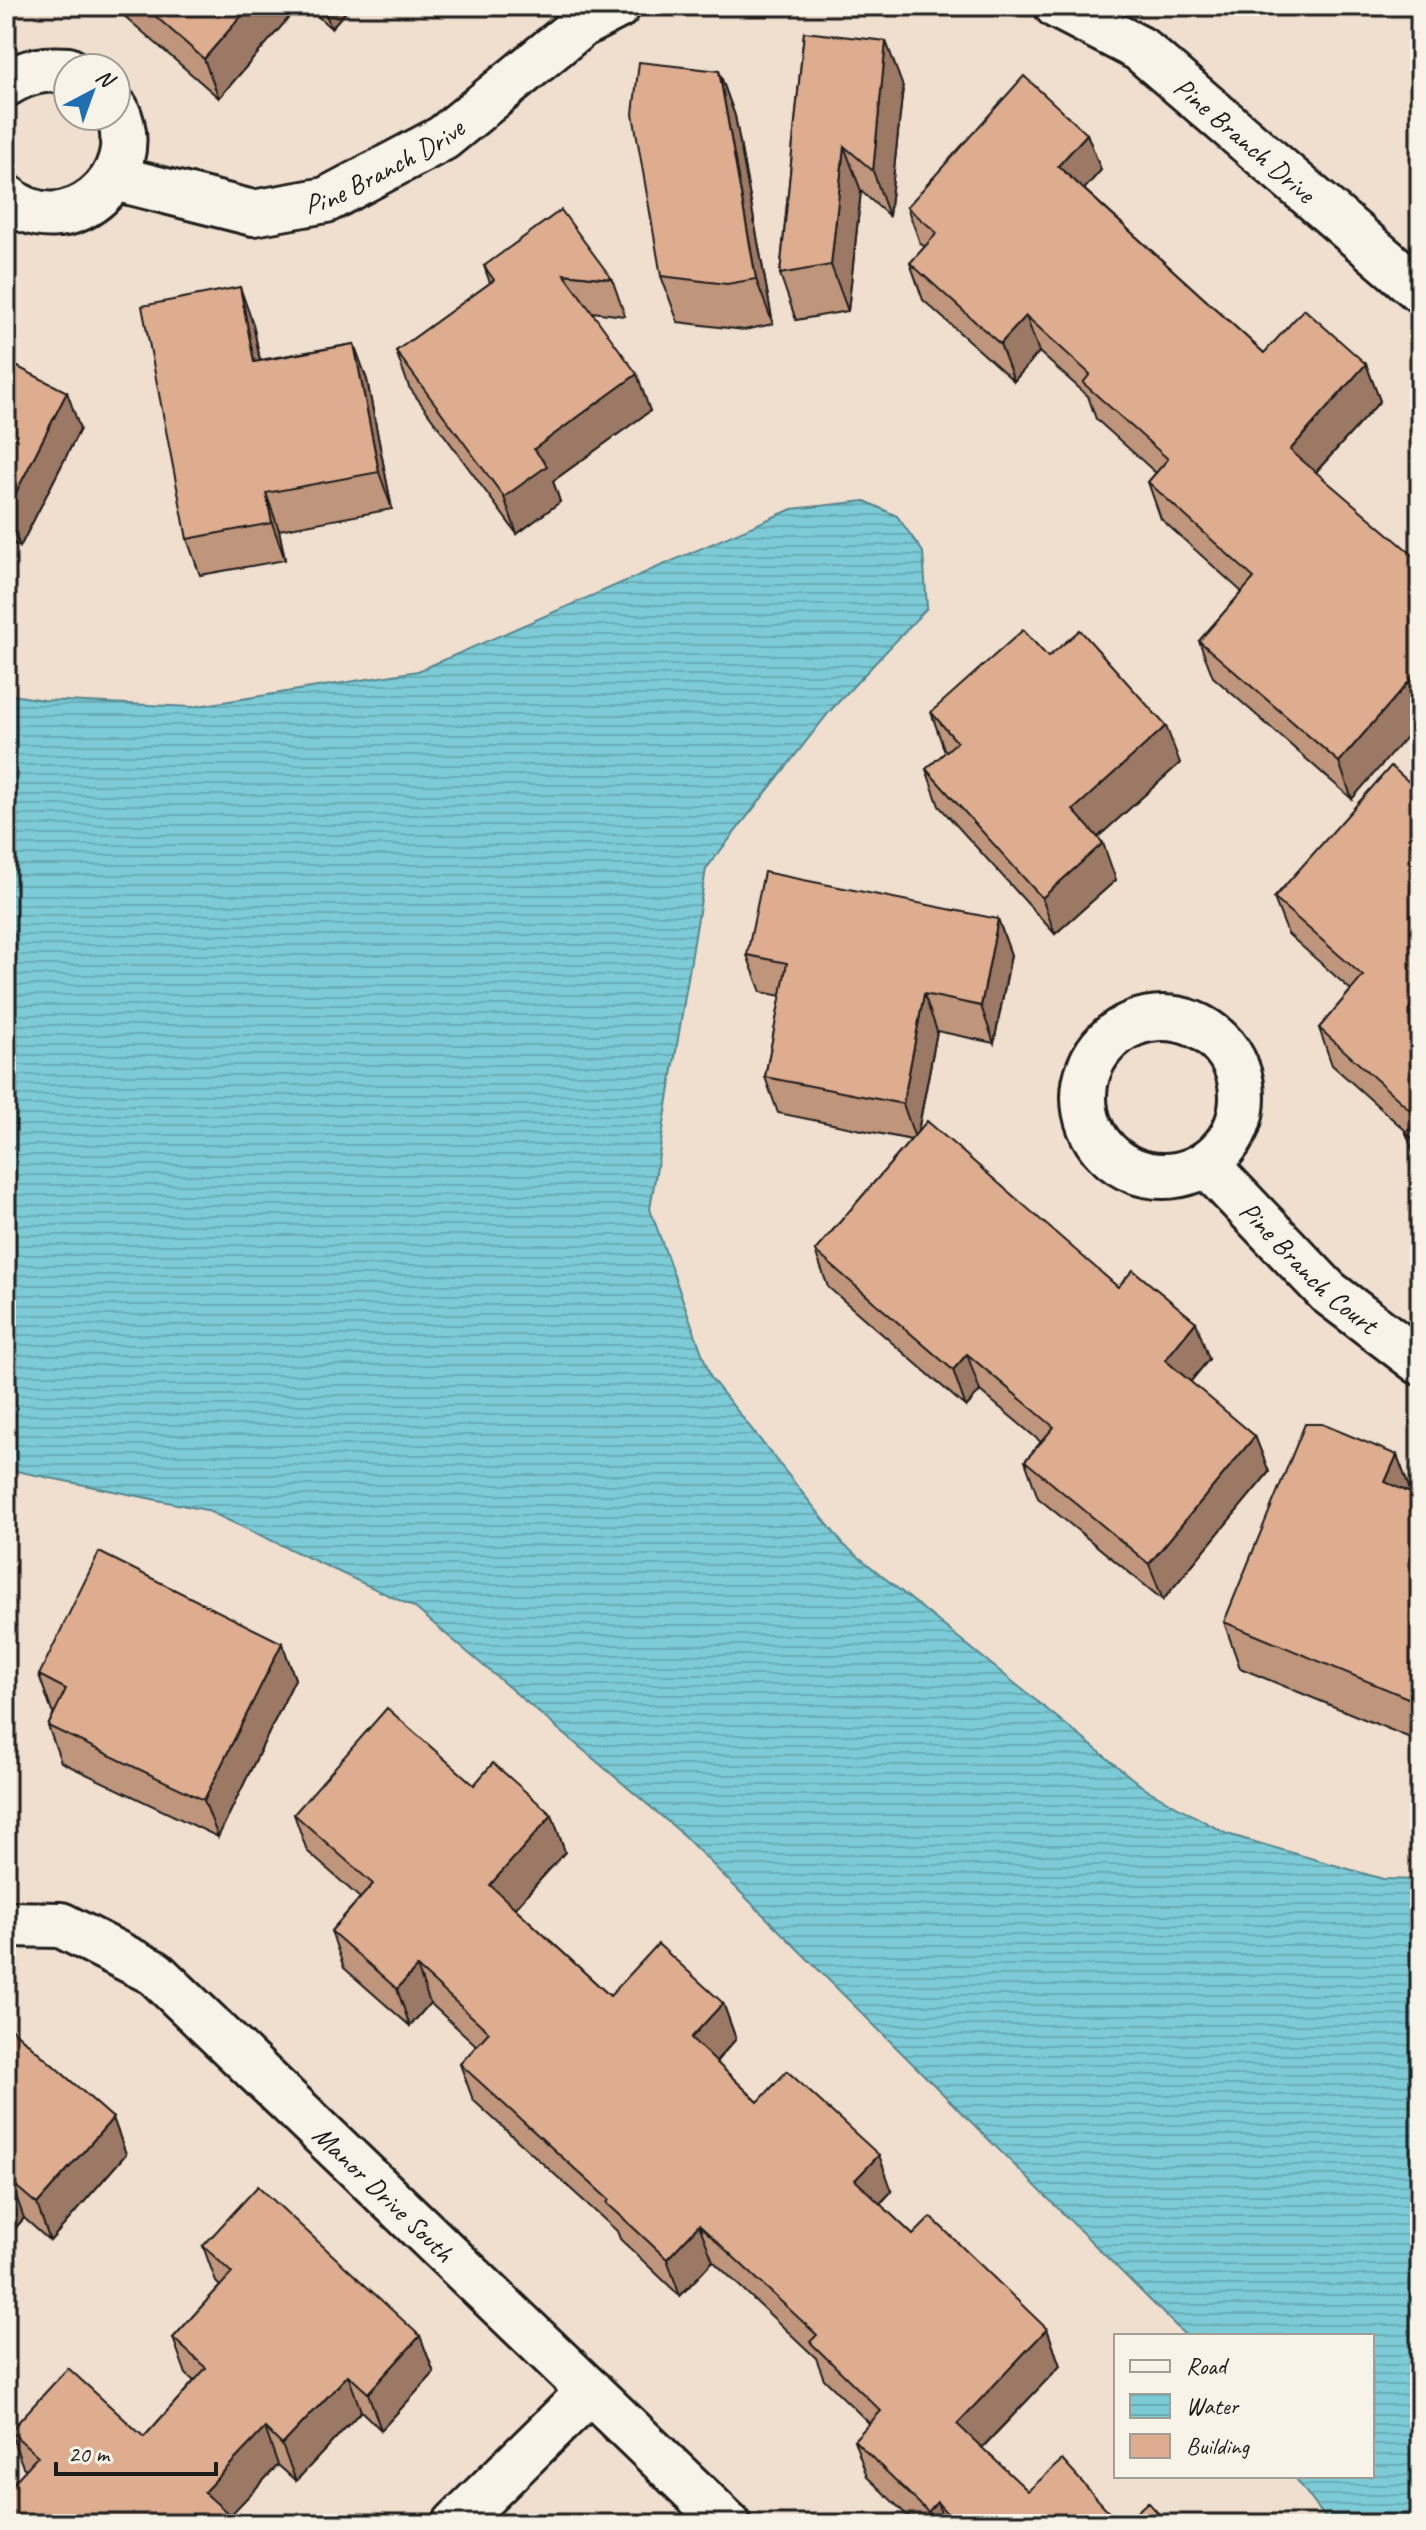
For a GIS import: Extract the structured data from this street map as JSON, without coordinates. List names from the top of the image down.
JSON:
{
  "streets": {
    "street": ["Pine Branch Drive", "Pine Branch Court", "Manor Drive South"]
  },
  "legend": ["Road", "Water", "Building"],
  "scale_bar": "20 m",
  "north": "top right"
}
